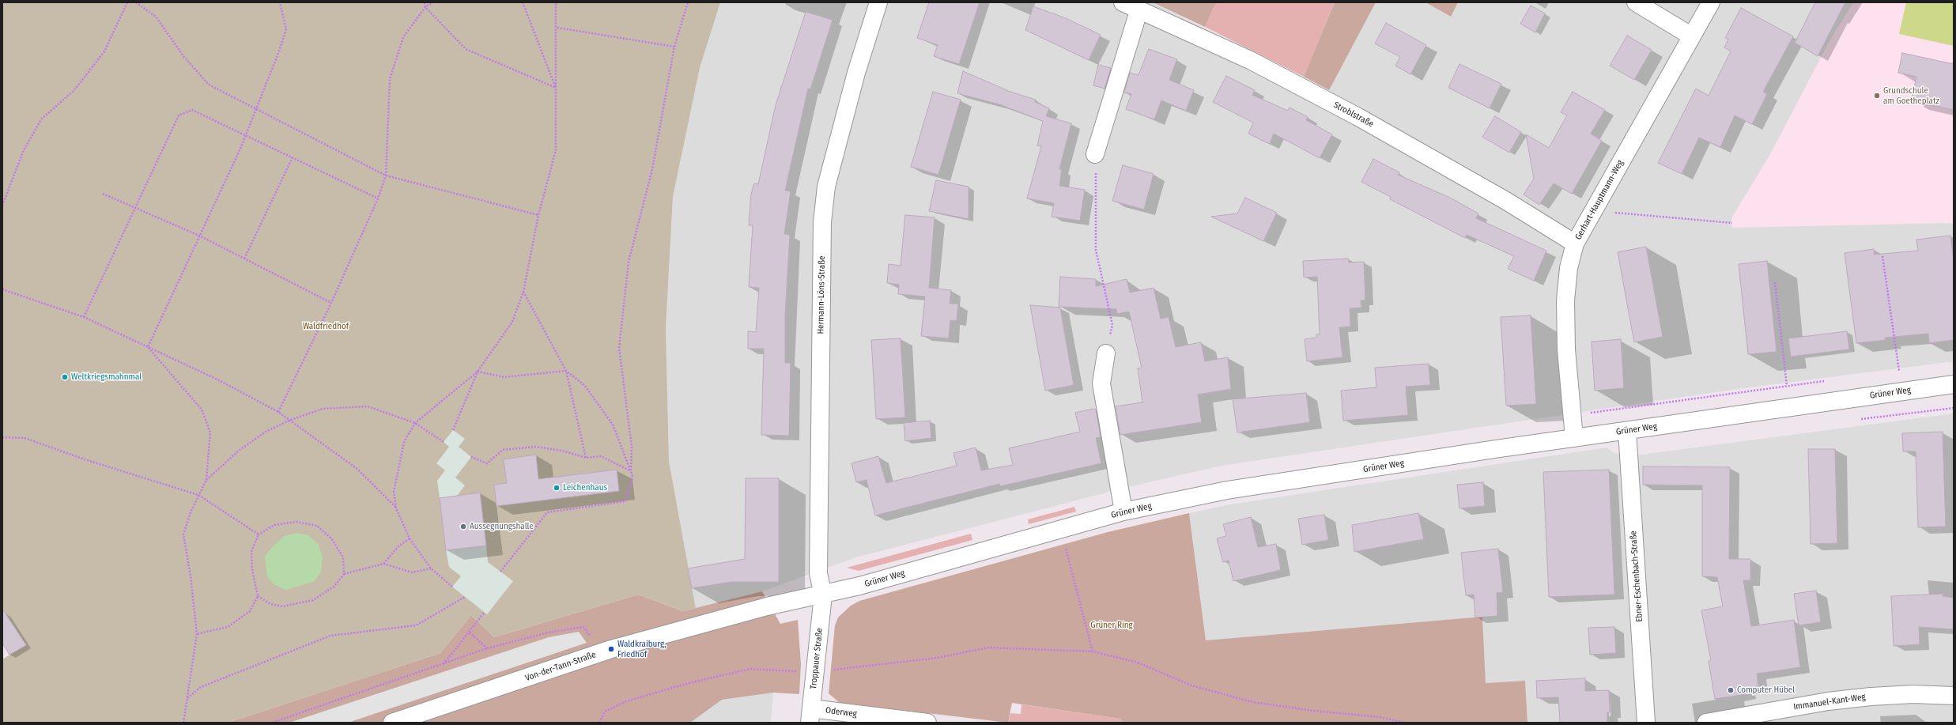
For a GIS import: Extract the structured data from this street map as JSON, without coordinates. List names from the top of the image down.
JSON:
{
  "streets": {
    "street": [
      "Stroblstraße",
      "Gerhart-Hauptmann-Weg",
      "Hermann-Löns-Straße",
      "Grüner Weg",
      "Ebner-Eschenbach-Straße",
      "Troppauer Straße",
      "Von-der-Tann-Straße",
      "Immanuel-Kant-Weg",
      "Oderweg"
    ]
  },
  "crossings": [
    ["Stroblstraße", "Gerhart-Hauptmann-Weg"],
    ["Gerhart-Hauptmann-Weg", "Grüner Weg"],
    ["Hermann-Löns-Straße", "Grüner Weg"],
    ["Hermann-Löns-Straße", "Troppauer Straße"],
    ["Hermann-Löns-Straße", "Von-der-Tann-Straße"],
    ["Grüner Weg", "Ebner-Eschenbach-Straße"],
    ["Grüner Weg", "Troppauer Straße"],
    ["Grüner Weg", "Von-der-Tann-Straße"],
    ["Troppauer Straße", "Von-der-Tann-Straße"],
    ["Troppauer Straße", "Oderweg"]
  ],
  "parks": ["Waldfriedhof", "Grüner Ring"],
  "places": [
    "Grundschule am Goetheplatz",
    "Weltkriegsmahnmal",
    "Leichenhaus",
    "Aussegnungshalle",
    "Waldkraiburg, Friedhof",
    "Computer Hübel"
  ]
}
